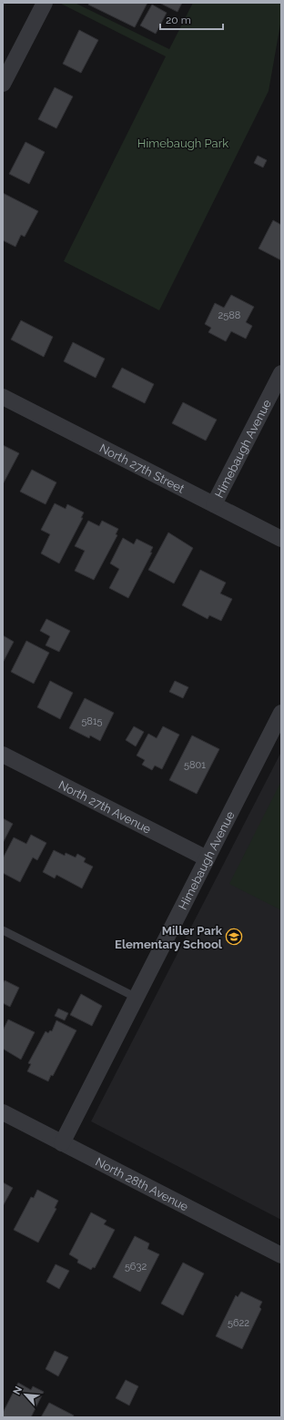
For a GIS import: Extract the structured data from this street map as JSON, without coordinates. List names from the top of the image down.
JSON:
{
  "streets": {
    "street": [
      "Himebaugh Avenue",
      "North 27th Street",
      "North 27th Avenue",
      "North 28th Avenue"
    ]
  },
  "crossings": [
    ["Himebaugh Avenue", "North 27th Street"],
    ["Himebaugh Avenue", "North 27th Avenue"],
    ["Himebaugh Avenue", "North 28th Avenue"]
  ],
  "parks": ["Himebaugh Park"],
  "places": {
    "school or university": ["Miller Park Elementary School"]
  },
  "house_numbers": [
    "2588",
    "5815",
    "5801",
    "5632",
    "5622"
  ],
  "scale_bar": "20 m",
  "north": "top left"
}
